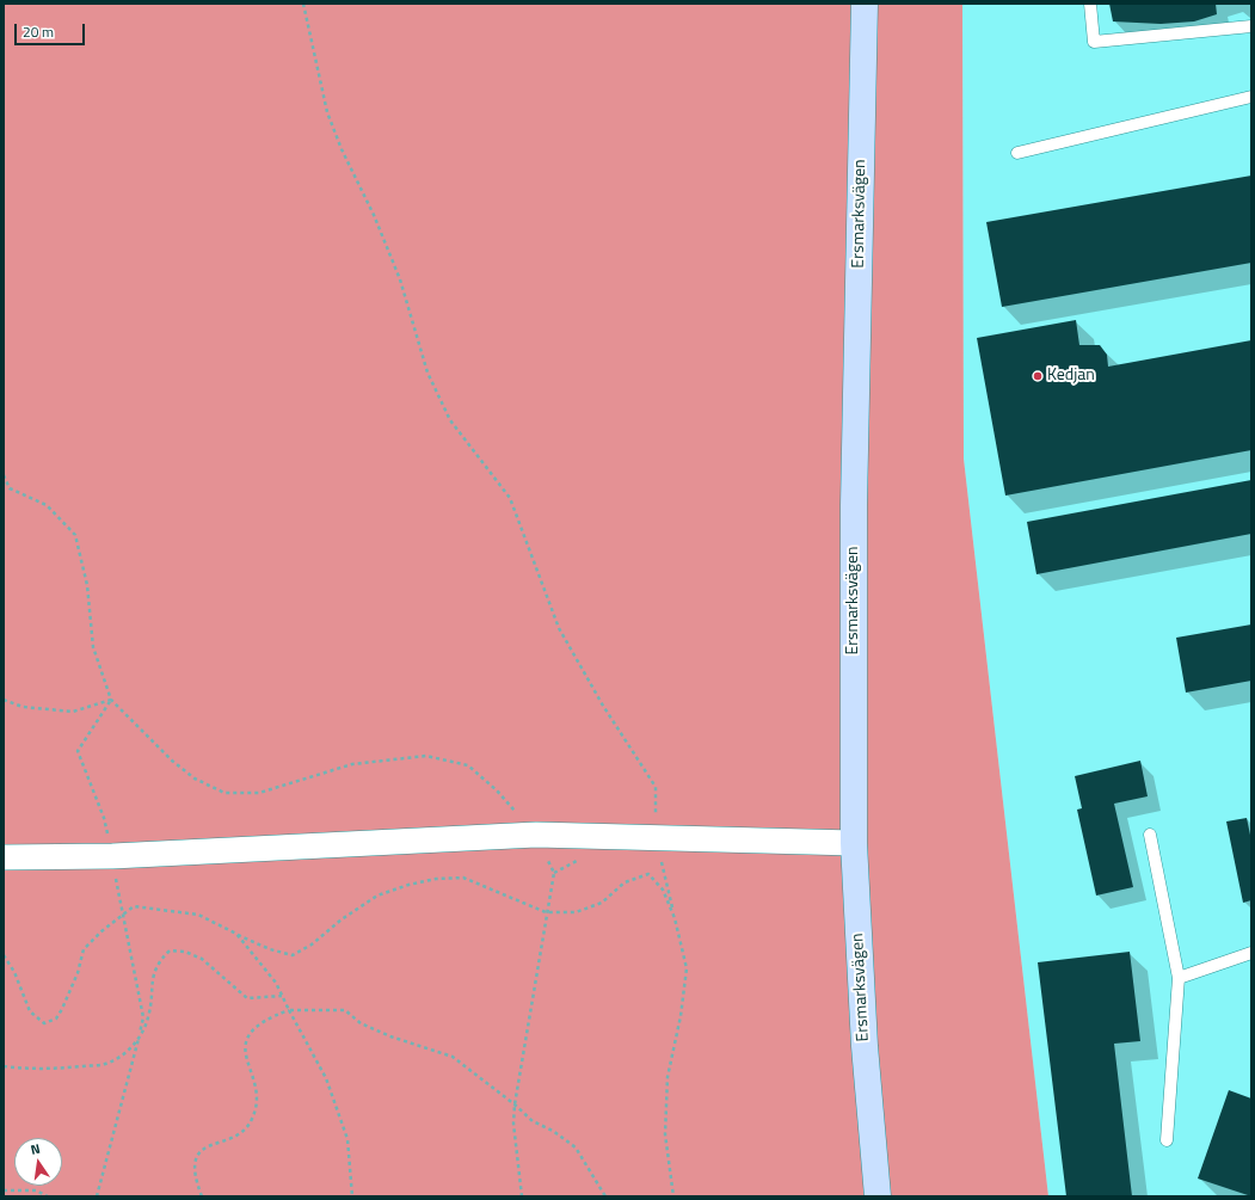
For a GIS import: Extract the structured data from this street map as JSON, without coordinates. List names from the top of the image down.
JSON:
{
  "streets": {
    "main road": ["Ersmarksvägen"]
  },
  "places": ["Kedjan"],
  "scale_bar": "20 m",
  "north": "top"
}
